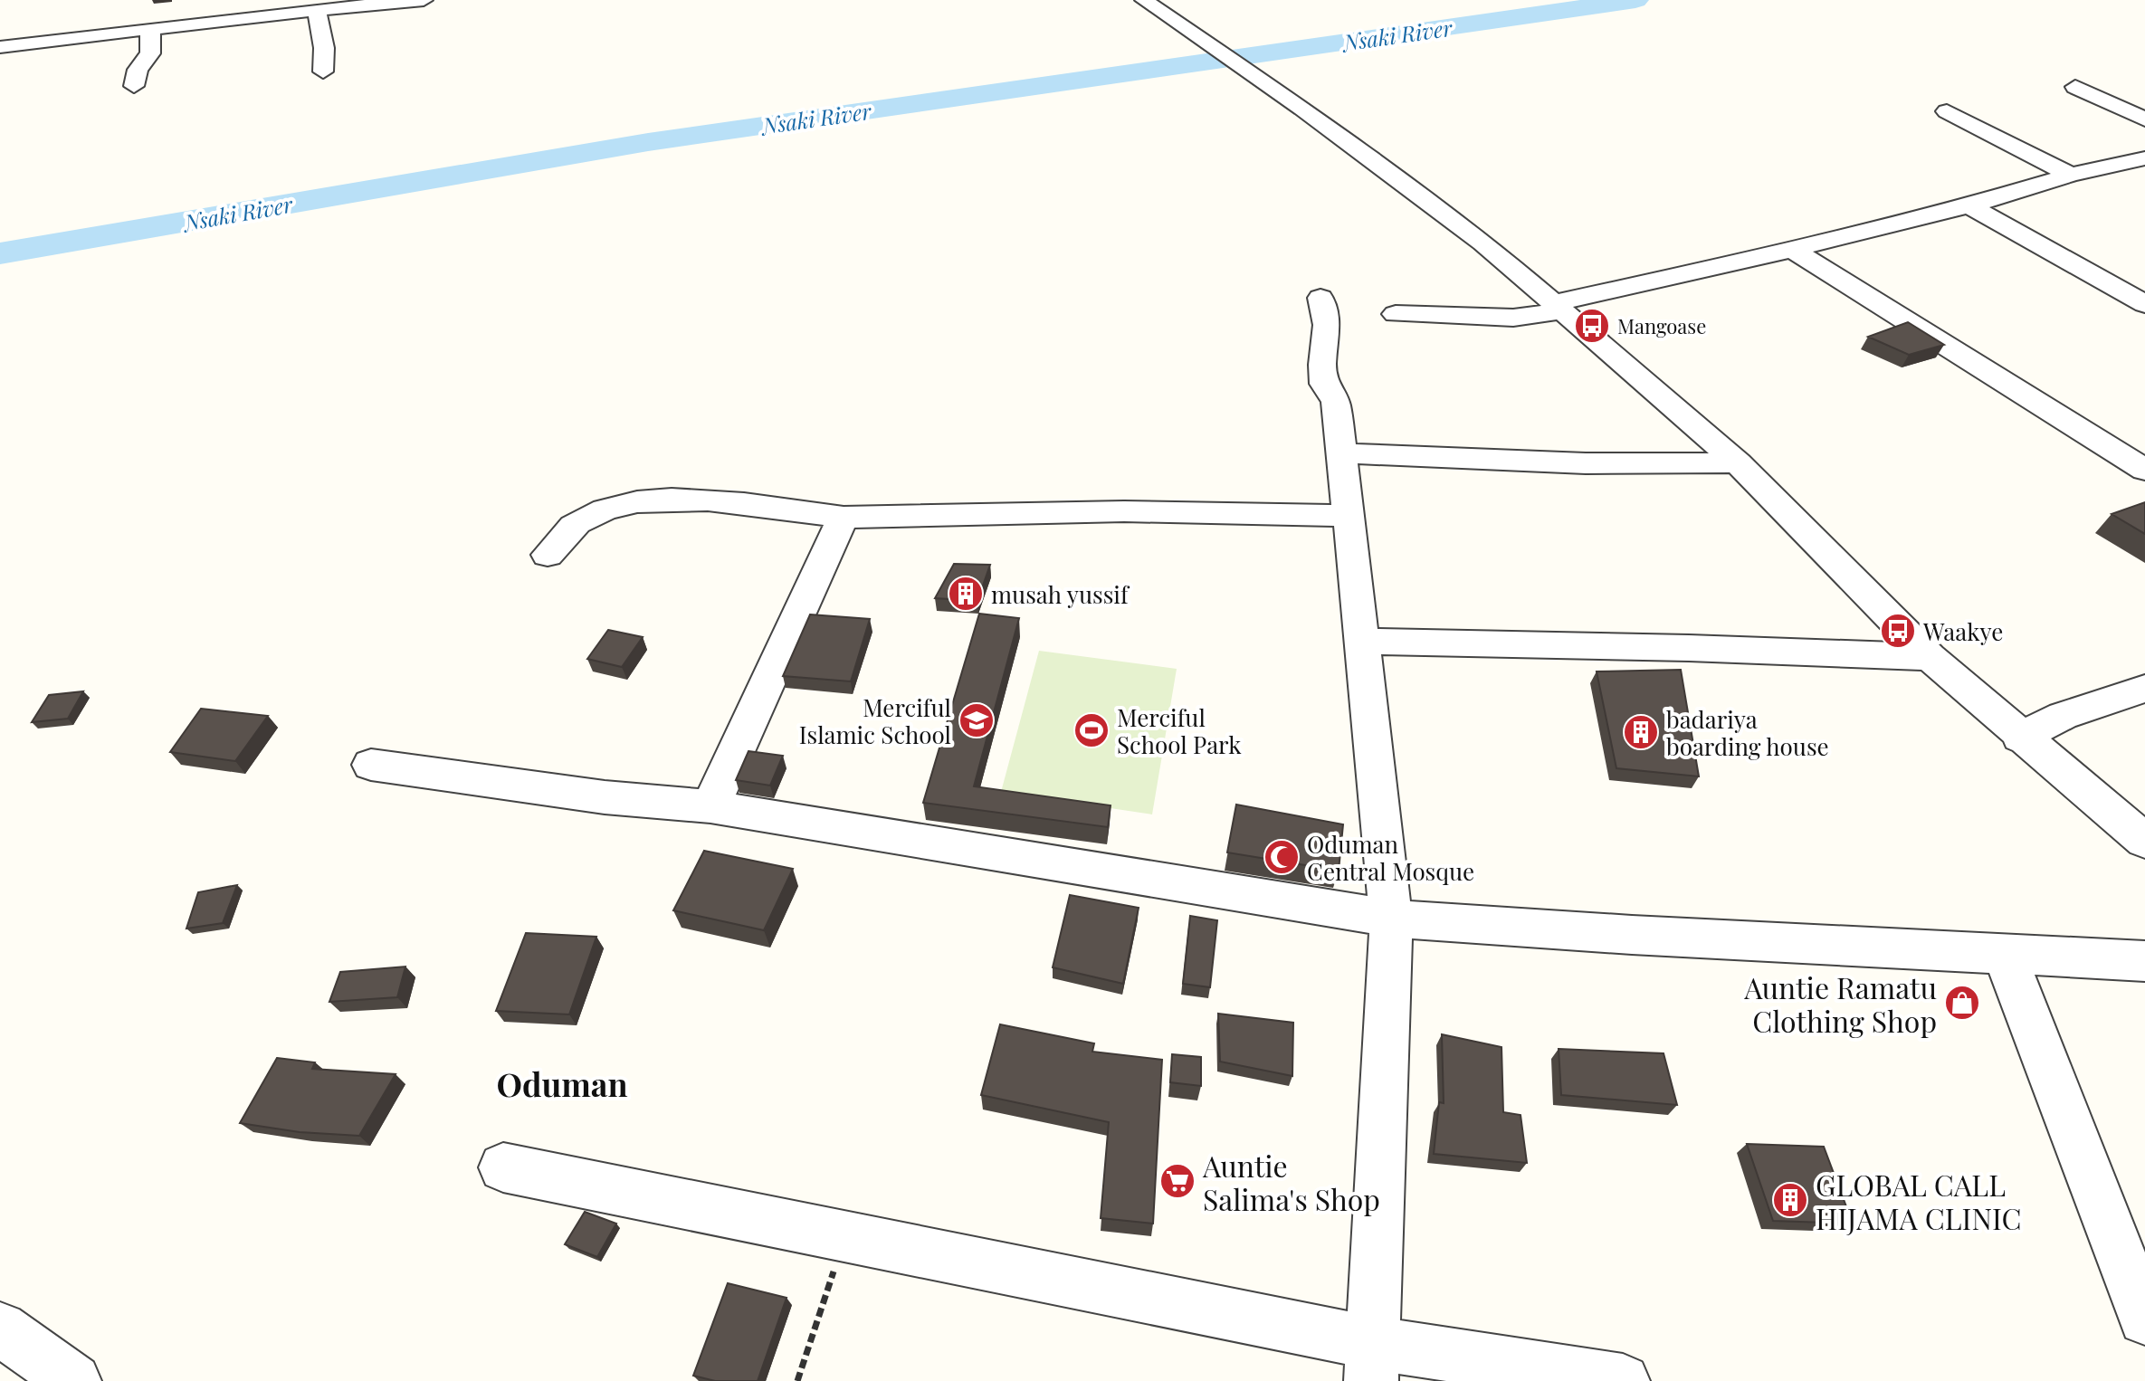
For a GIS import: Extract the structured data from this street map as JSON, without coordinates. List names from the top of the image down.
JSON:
{
  "districts": ["Oduman"],
  "water": ["Nsaki River"],
  "places": {
    "bus stop": ["Mangoase", "Waakye"],
    "building": ["musah yussif", "badariya boarding house", "GLOBAL CALL HIJAMA CLINIC"],
    "school or university": ["Merciful Islamic School"],
    "sports": ["Merciful School Park"],
    "mosque": ["Oduman Central Mosque"],
    "shop": ["Auntie Ramatu Clothing Shop"],
    "supermarket": ["Auntie Salima's Shop"]
  }
}
